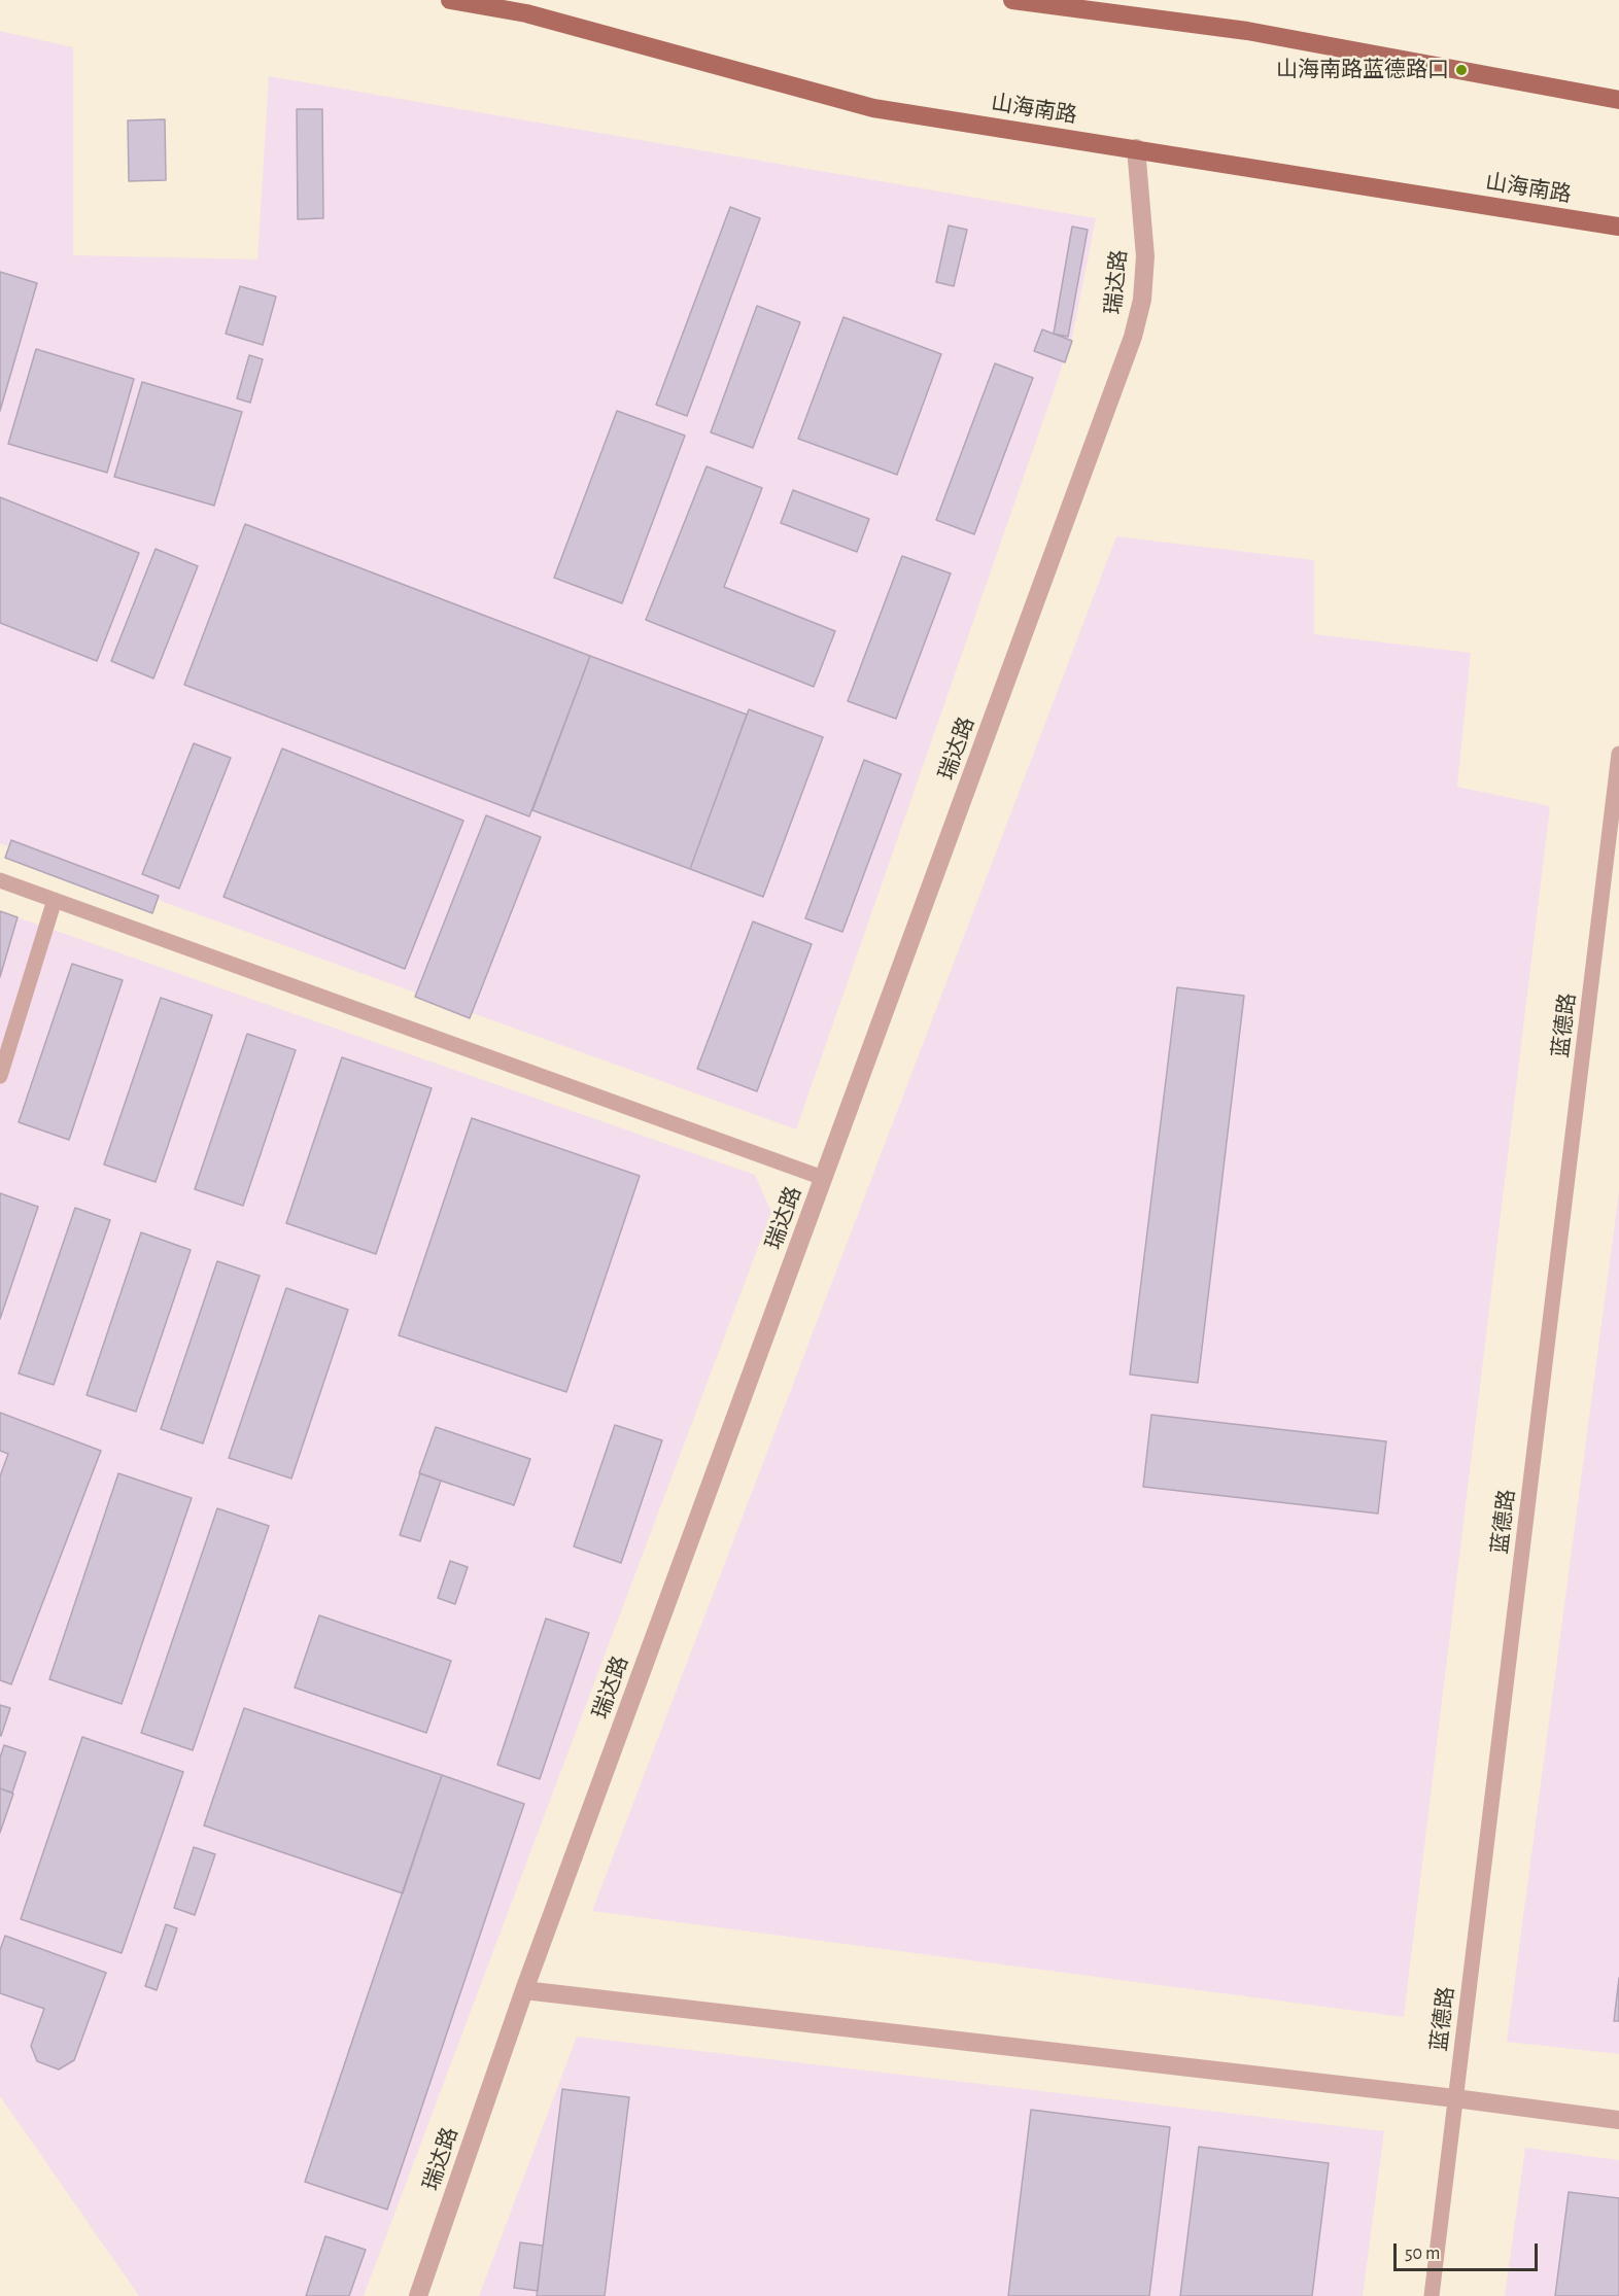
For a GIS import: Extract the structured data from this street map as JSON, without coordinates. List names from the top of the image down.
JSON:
{
  "streets": {
    "main road": ["山海南路"],
    "street": ["瑞达路", "蓝德路"]
  },
  "crossings": [
    ["山海南路", "瑞达路"]
  ],
  "places": ["山海南路蓝德路口"],
  "scale_bar": "50 m"
}
